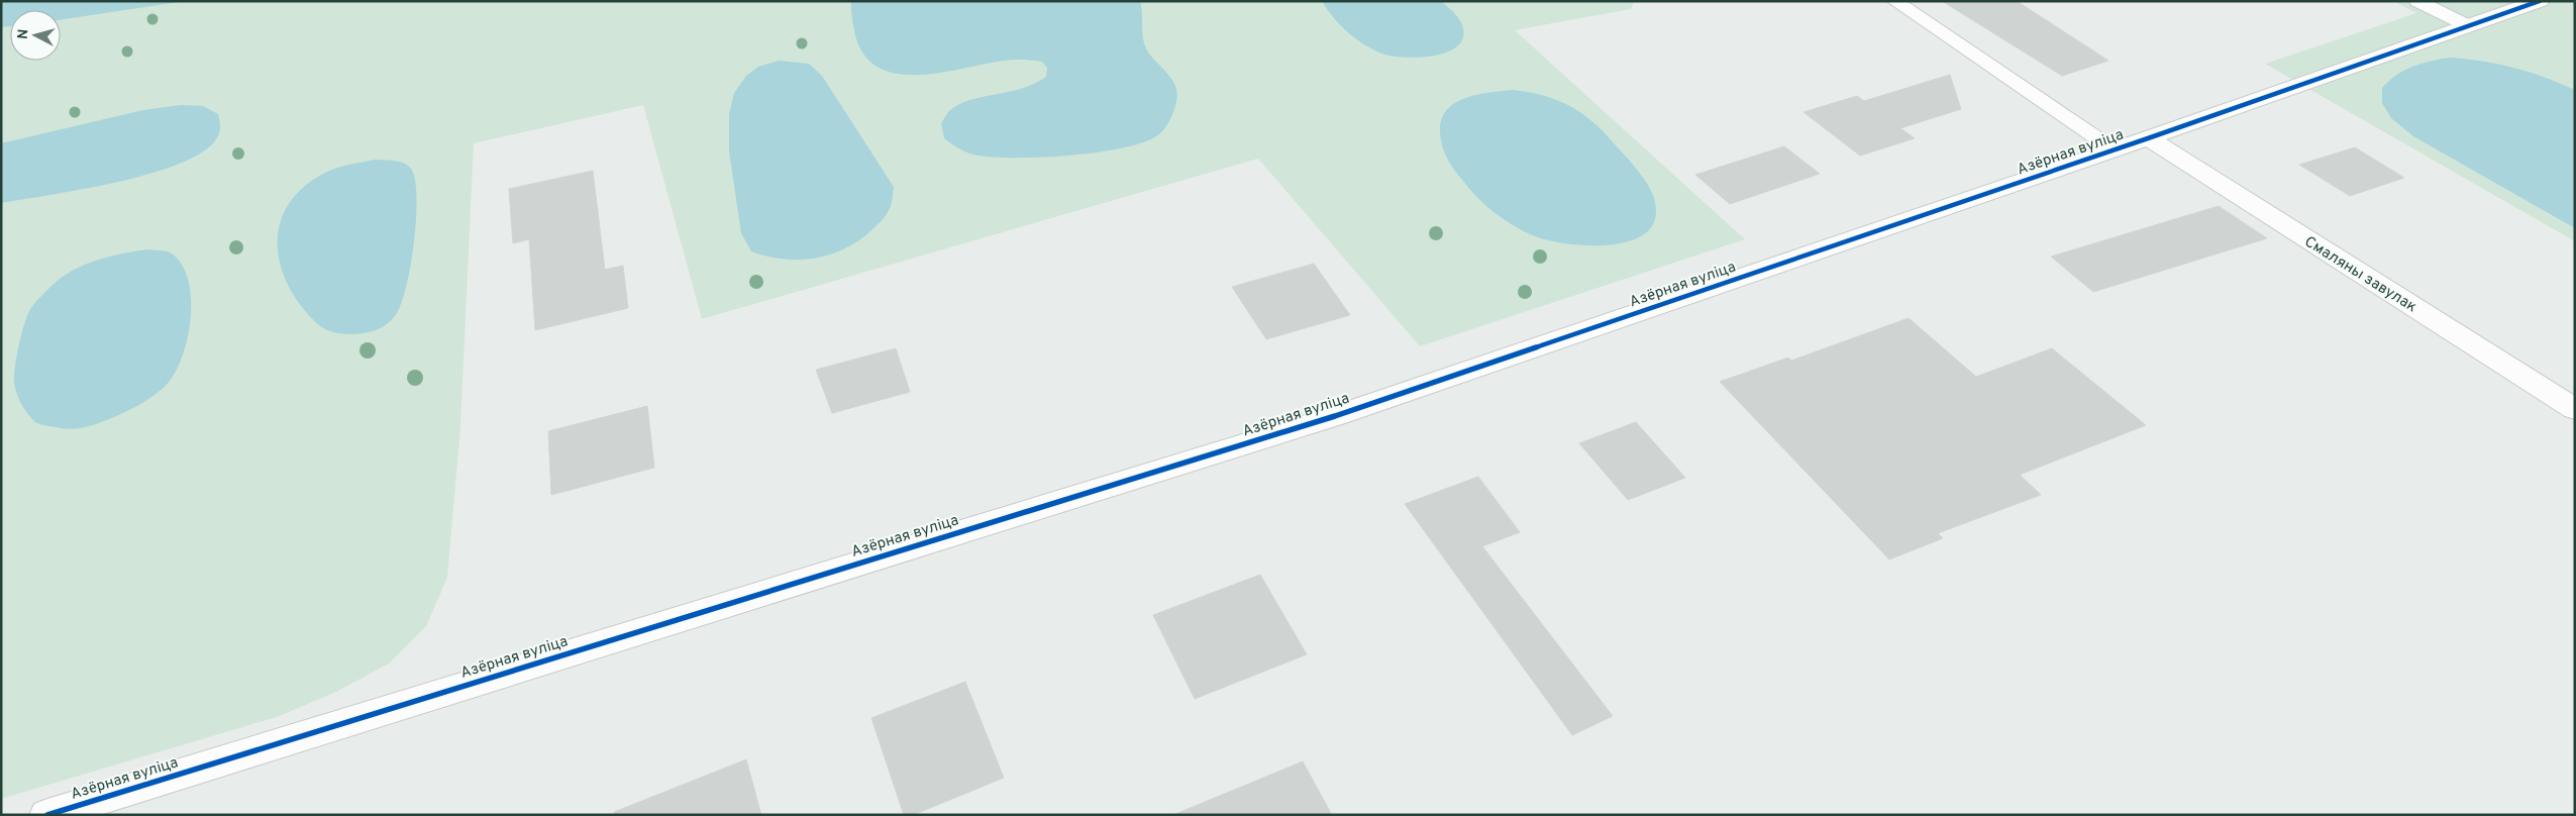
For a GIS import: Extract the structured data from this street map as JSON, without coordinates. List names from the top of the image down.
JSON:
{
  "streets": {
    "street": ["Азёрная вуліца", "Смаляны завулак"]
  },
  "crossings": [
    ["Азёрная вуліца", "Смаляны завулак"]
  ],
  "north": "left"
}
